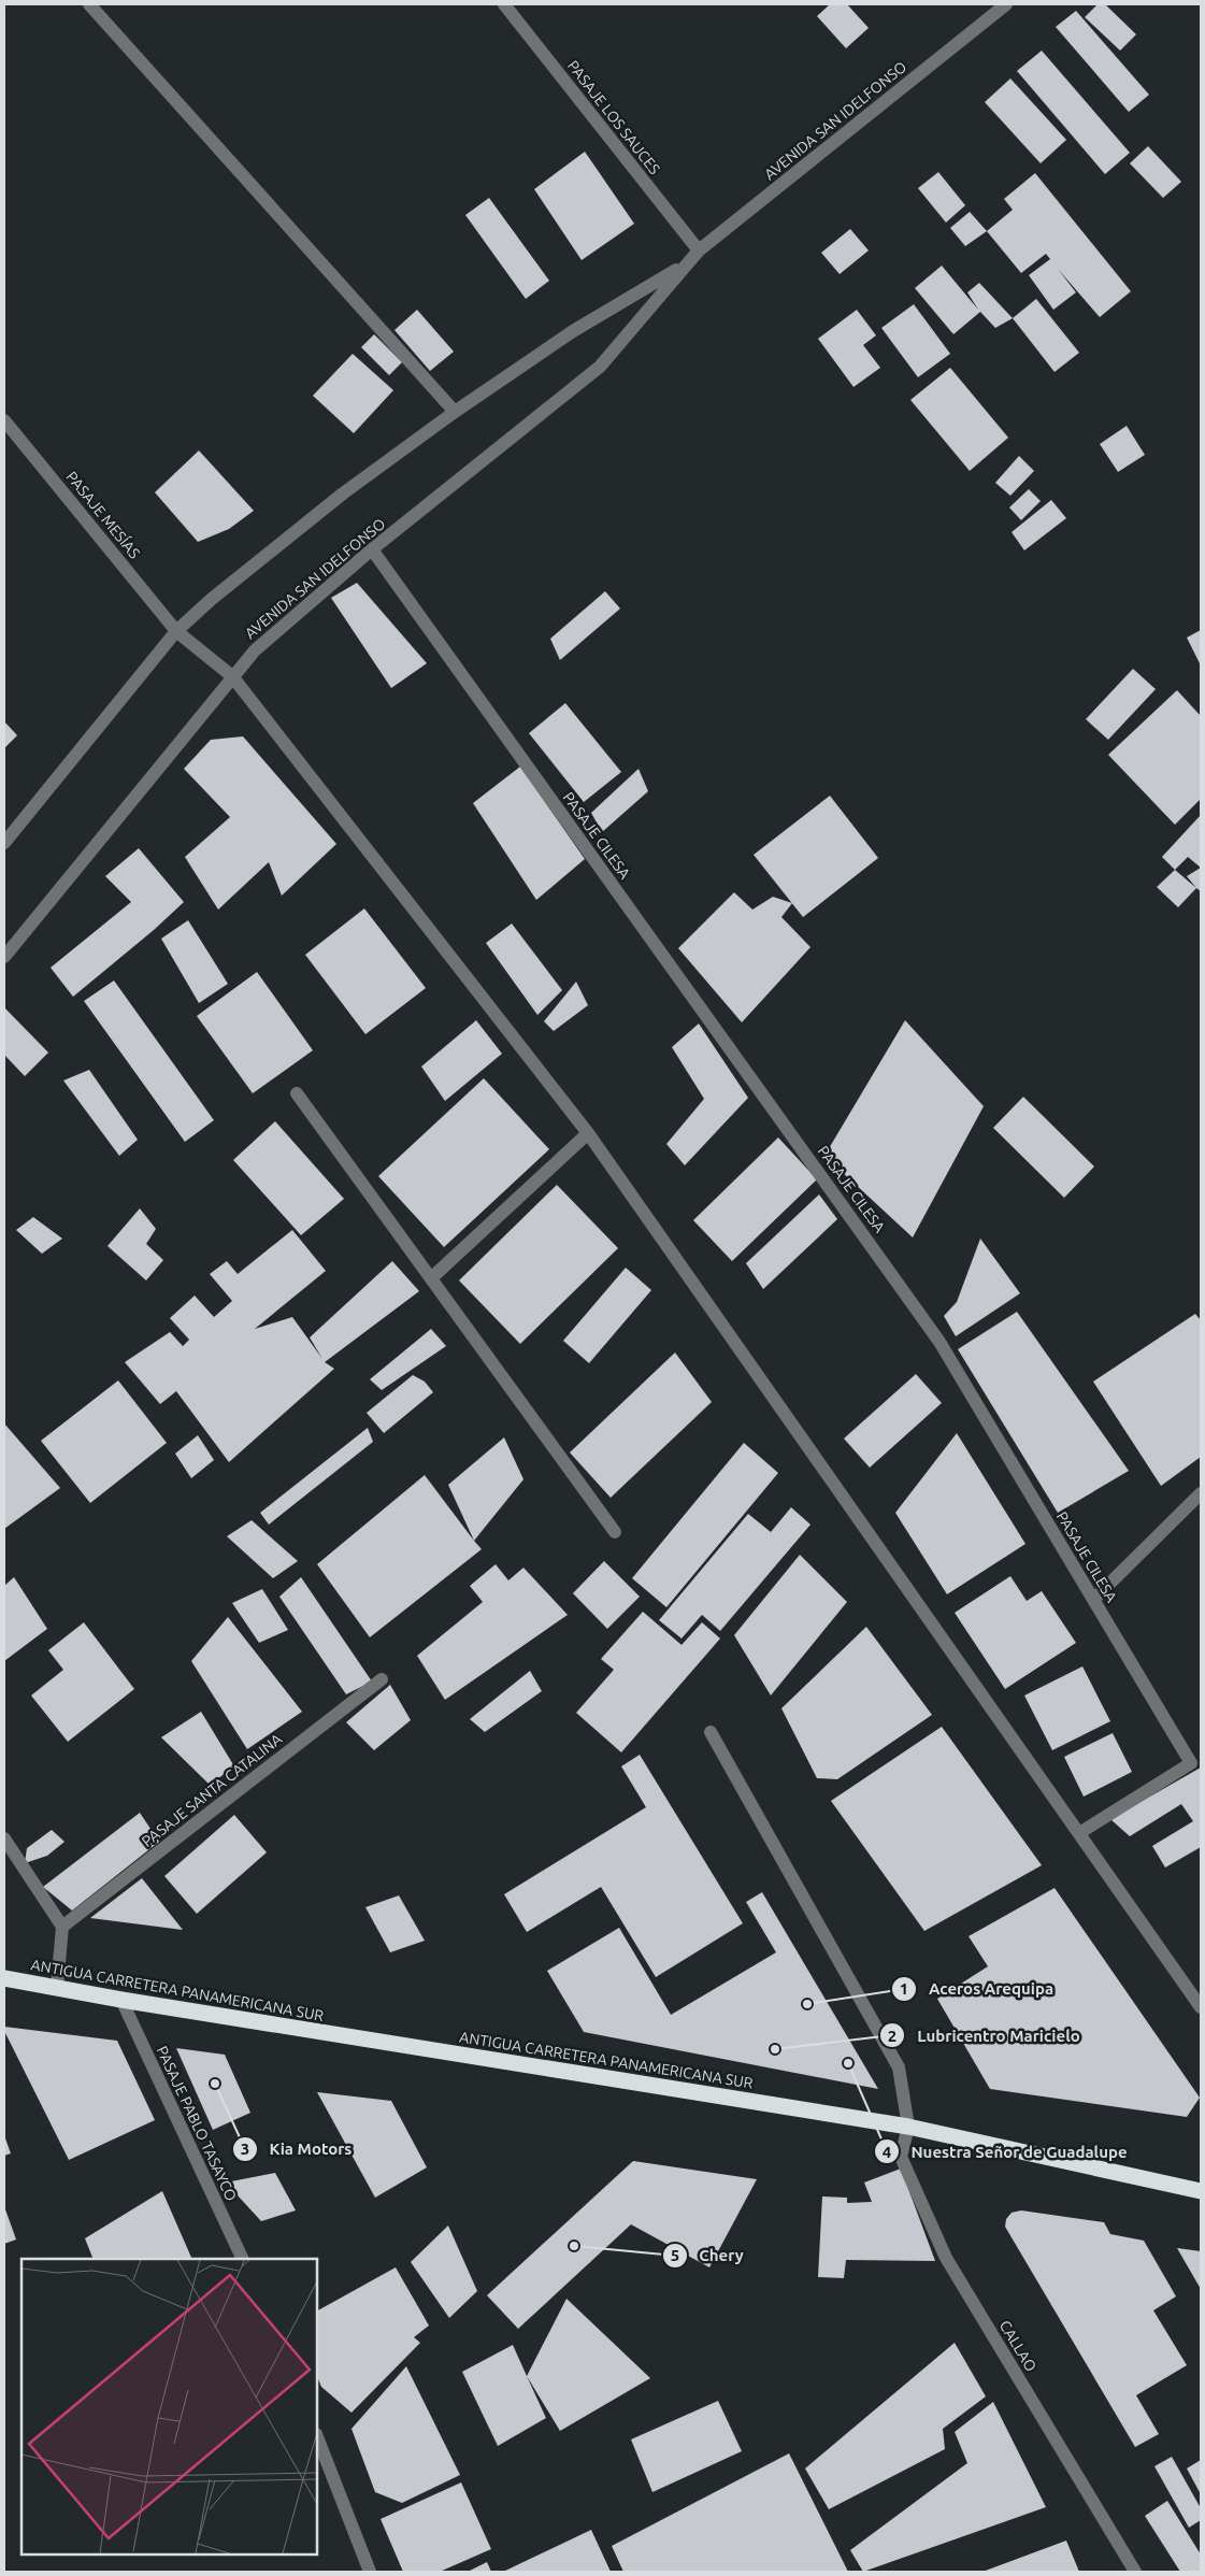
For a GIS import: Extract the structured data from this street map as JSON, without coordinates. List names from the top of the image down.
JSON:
{
  "streets": {
    "highway": ["ANTIGUA CARRETERA PANAMERICANA SUR"],
    "street": [
      "PASAJE LOS SAUCES",
      "AVENIDA SAN IDELFONSO",
      "PASAJE MESÍAS",
      "PASAJE CILESA",
      "PASAJE SANTA CATALINA",
      "PASAJE PABLO TASAYCO",
      "CALLAO"
    ]
  },
  "crossings": [
    ["PASAJE LOS SAUCES", "AVENIDA SAN IDELFONSO"],
    ["AVENIDA SAN IDELFONSO", "PASAJE MESÍAS"],
    ["AVENIDA SAN IDELFONSO", "PASAJE CILESA"],
    ["PASAJE MESÍAS", "PASAJE CILESA"],
    ["ANTIGUA CARRETERA PANAMERICANA SUR", "PASAJE PABLO TASAYCO"],
    ["ANTIGUA CARRETERA PANAMERICANA SUR", "CALLAO"]
  ],
  "places": [
    "Aceros Arequipa",
    "Lubricentro Maricielo",
    "Nuestra Señor de Guadalupe",
    "Kia Motors",
    "Chery"
  ]
}
